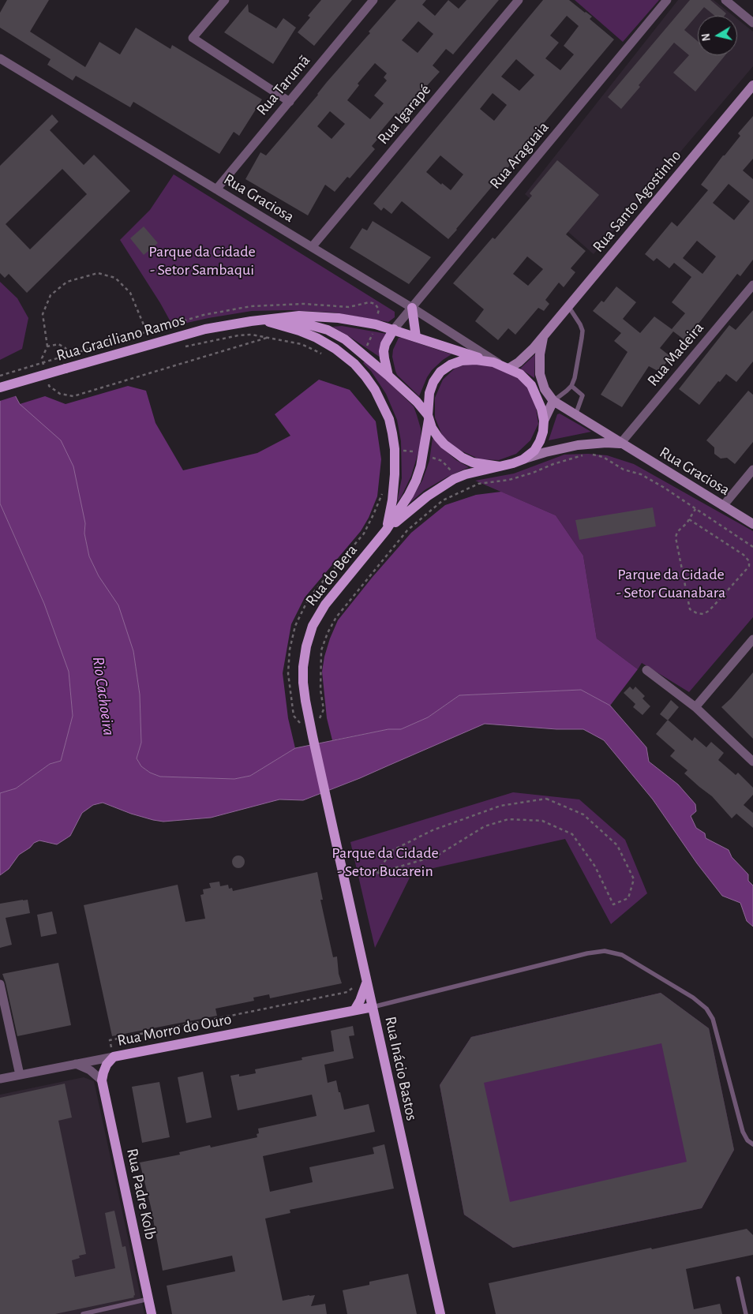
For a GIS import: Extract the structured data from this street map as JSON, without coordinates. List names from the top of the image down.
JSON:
{
  "streets": {
    "main road": [
      "Rua Graciosa",
      "Rua Santo Agostinho",
      "Rua Graciliano Ramos",
      "Rua do Bera",
      "Rua Morro do Ouro",
      "Rua Inácio Bastos",
      "Rua Padre Kolb"
    ],
    "street": [
      "Rua Tarumã",
      "Rua Igarapé",
      "Rua Araguaia",
      "Rua Madeira"
    ]
  },
  "crossings": [
    ["Rua Tarumã", "Rua Graciosa"],
    ["Rua Igarapé", "Rua Graciosa"],
    ["Rua Araguaia", "Rua Graciosa"],
    ["Rua Araguaia", "Rua Graciliano Ramos"],
    ["Rua Graciosa", "Rua Santo Agostinho"],
    ["Rua Graciosa", "Rua Graciliano Ramos"],
    ["Rua Graciosa", "Rua Madeira"],
    ["Rua Graciosa", "Rua do Bera"],
    ["Rua Santo Agostinho", "Rua Graciliano Ramos"],
    ["Rua Santo Agostinho", "Rua do Bera"],
    ["Rua Graciliano Ramos", "Rua do Bera"],
    ["Rua do Bera", "Rua Inácio Bastos"],
    ["Rua Morro do Ouro", "Rua Inácio Bastos"]
  ],
  "water": ["Rio Cachoeira"],
  "parks": ["Parque da Cidade - Setor Sambaqui", "Parque da Cidade - Setor Guanabara", "Parque da Cidade - Setor Bucarein"],
  "north": "left"
}
